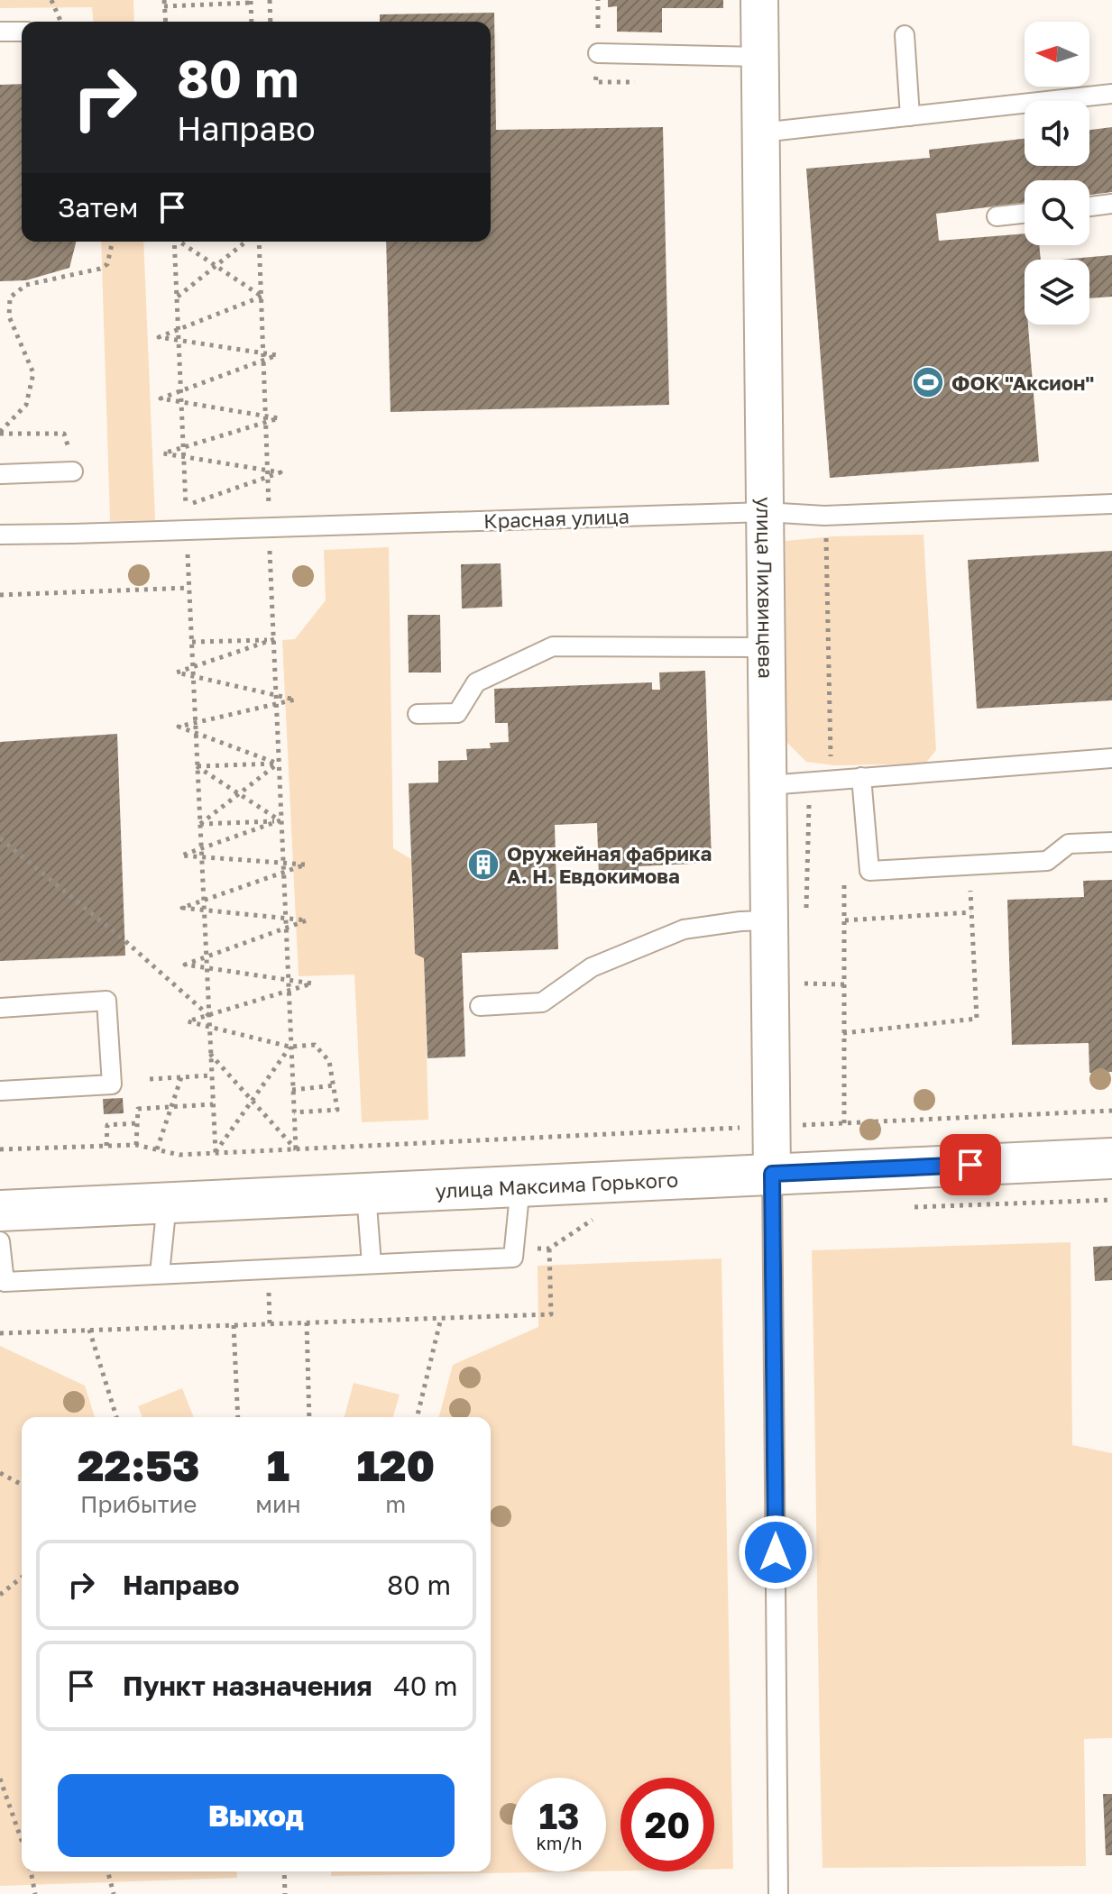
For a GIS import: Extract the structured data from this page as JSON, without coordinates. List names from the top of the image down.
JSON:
{
  "streets": {
    "main road": ["улица Максима Горького"],
    "street": ["улица Лихвинцева"],
    "lane": ["Красная улица"]
  },
  "crossings": [
    ["Красная улица", "улица Лихвинцева"],
    ["улица Лихвинцева", "улица Максима Горького"]
  ],
  "places": {
    "sports": ["ФОК \"Аксион\""],
    "building": ["Оружейная фабрика А. Н. Евдокимова"]
  },
  "north": "left",
  "page": {
    "turn": ["80 m", "Направо"],
    "then": "Затем",
    "eta": [
      "22:53",
      "Прибытие",
      "1",
      "мин",
      "120",
      "m"
    ],
    "list": [
      {
        "name": "Направо",
        "value": "80 m"
      },
      {
        "name": "Пункт назначения",
        "value": "40 m"
      }
    ],
    "buttons": "Выход",
    "speed": "13 km/h",
    "limit": "20"
  }
}
